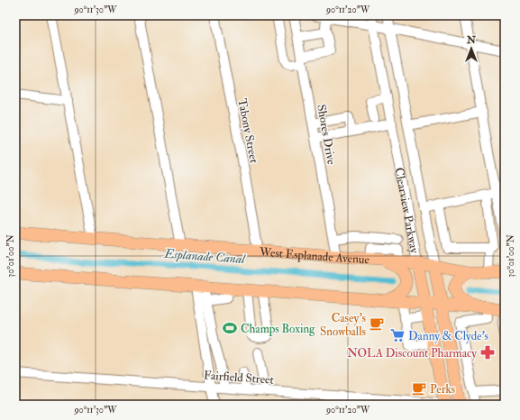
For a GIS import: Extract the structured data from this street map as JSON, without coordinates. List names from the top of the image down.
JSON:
{
  "streets": {
    "main road": ["Clearview Parkway", "West Esplanade Avenue"],
    "street": ["Tabony Street", "Shores Drive", "Fairfield Street"]
  },
  "crossings": [
    ["Tabony Street", "West Esplanade Avenue"],
    ["Shores Drive", "West Esplanade Avenue"],
    ["Clearview Parkway", "West Esplanade Avenue"],
    ["Clearview Parkway", "Fairfield Street"]
  ],
  "water": ["Esplanade Canal"],
  "places": {
    "cafe": ["Casey's Snowballs", "Perks"],
    "sports": ["Champs Boxing"],
    "supermarket": ["Danny & Clyde's"],
    "pharmacy": ["NOLA Discount Pharmacy"]
  },
  "north": "top",
  "coordinates": ["90°11'30\"W", "90°11'20\"W", "30°01'00\"N"]
}
